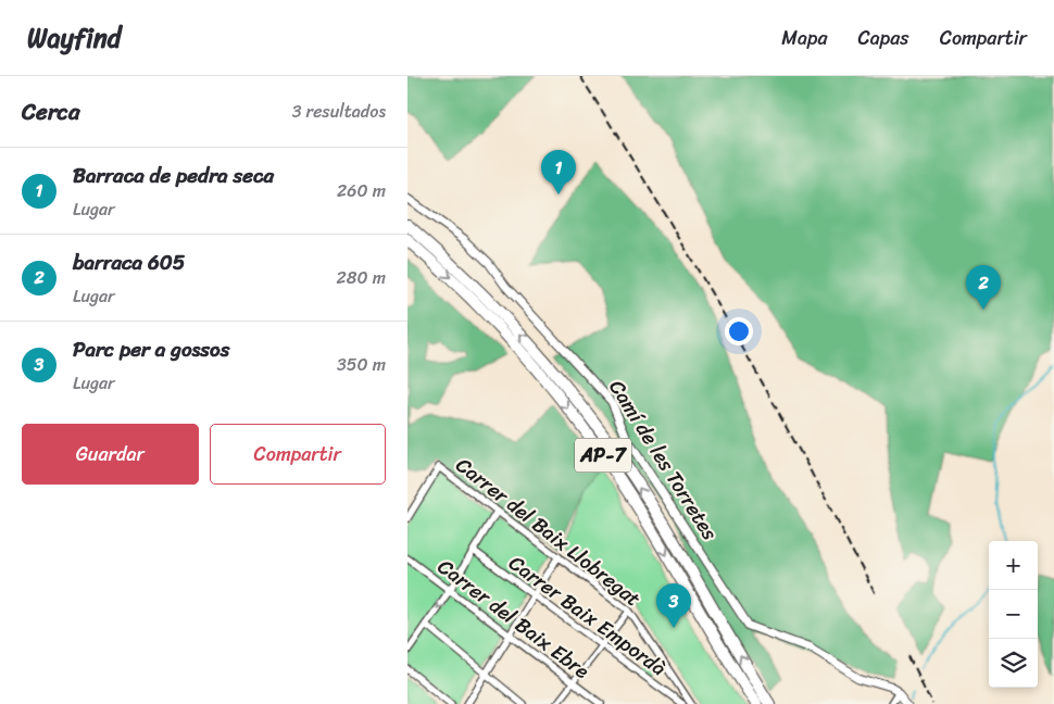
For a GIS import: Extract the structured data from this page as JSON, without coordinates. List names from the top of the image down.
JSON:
{
  "streets": {
    "highway": ["AP-7"],
    "street": [
      "Camí de les Torretes",
      "Carrer del Baix Llobregat",
      "Carrer Baix Empordà",
      "Carrer del Baix Ebre"
    ]
  },
  "page": {
    "header": "Wayfind",
    "nav": ["Mapa", "Capas", "Compartir"],
    "heading": ["Cerca", "3 resultados"],
    "list": [
      {
        "mark": "1",
        "name": "Barraca de pedra seca",
        "note": "Lugar",
        "value": "260 m"
      },
      {
        "mark": "2",
        "name": "barraca 605",
        "note": "Lugar",
        "value": "280 m"
      },
      {
        "mark": "3",
        "name": "Parc per a gossos",
        "note": "Lugar",
        "value": "350 m"
      }
    ],
    "pins": ["1", "2", "3"],
    "buttons": ["Guardar", "Compartir"],
    "map_buttons": ["+", "−"]
  }
}
